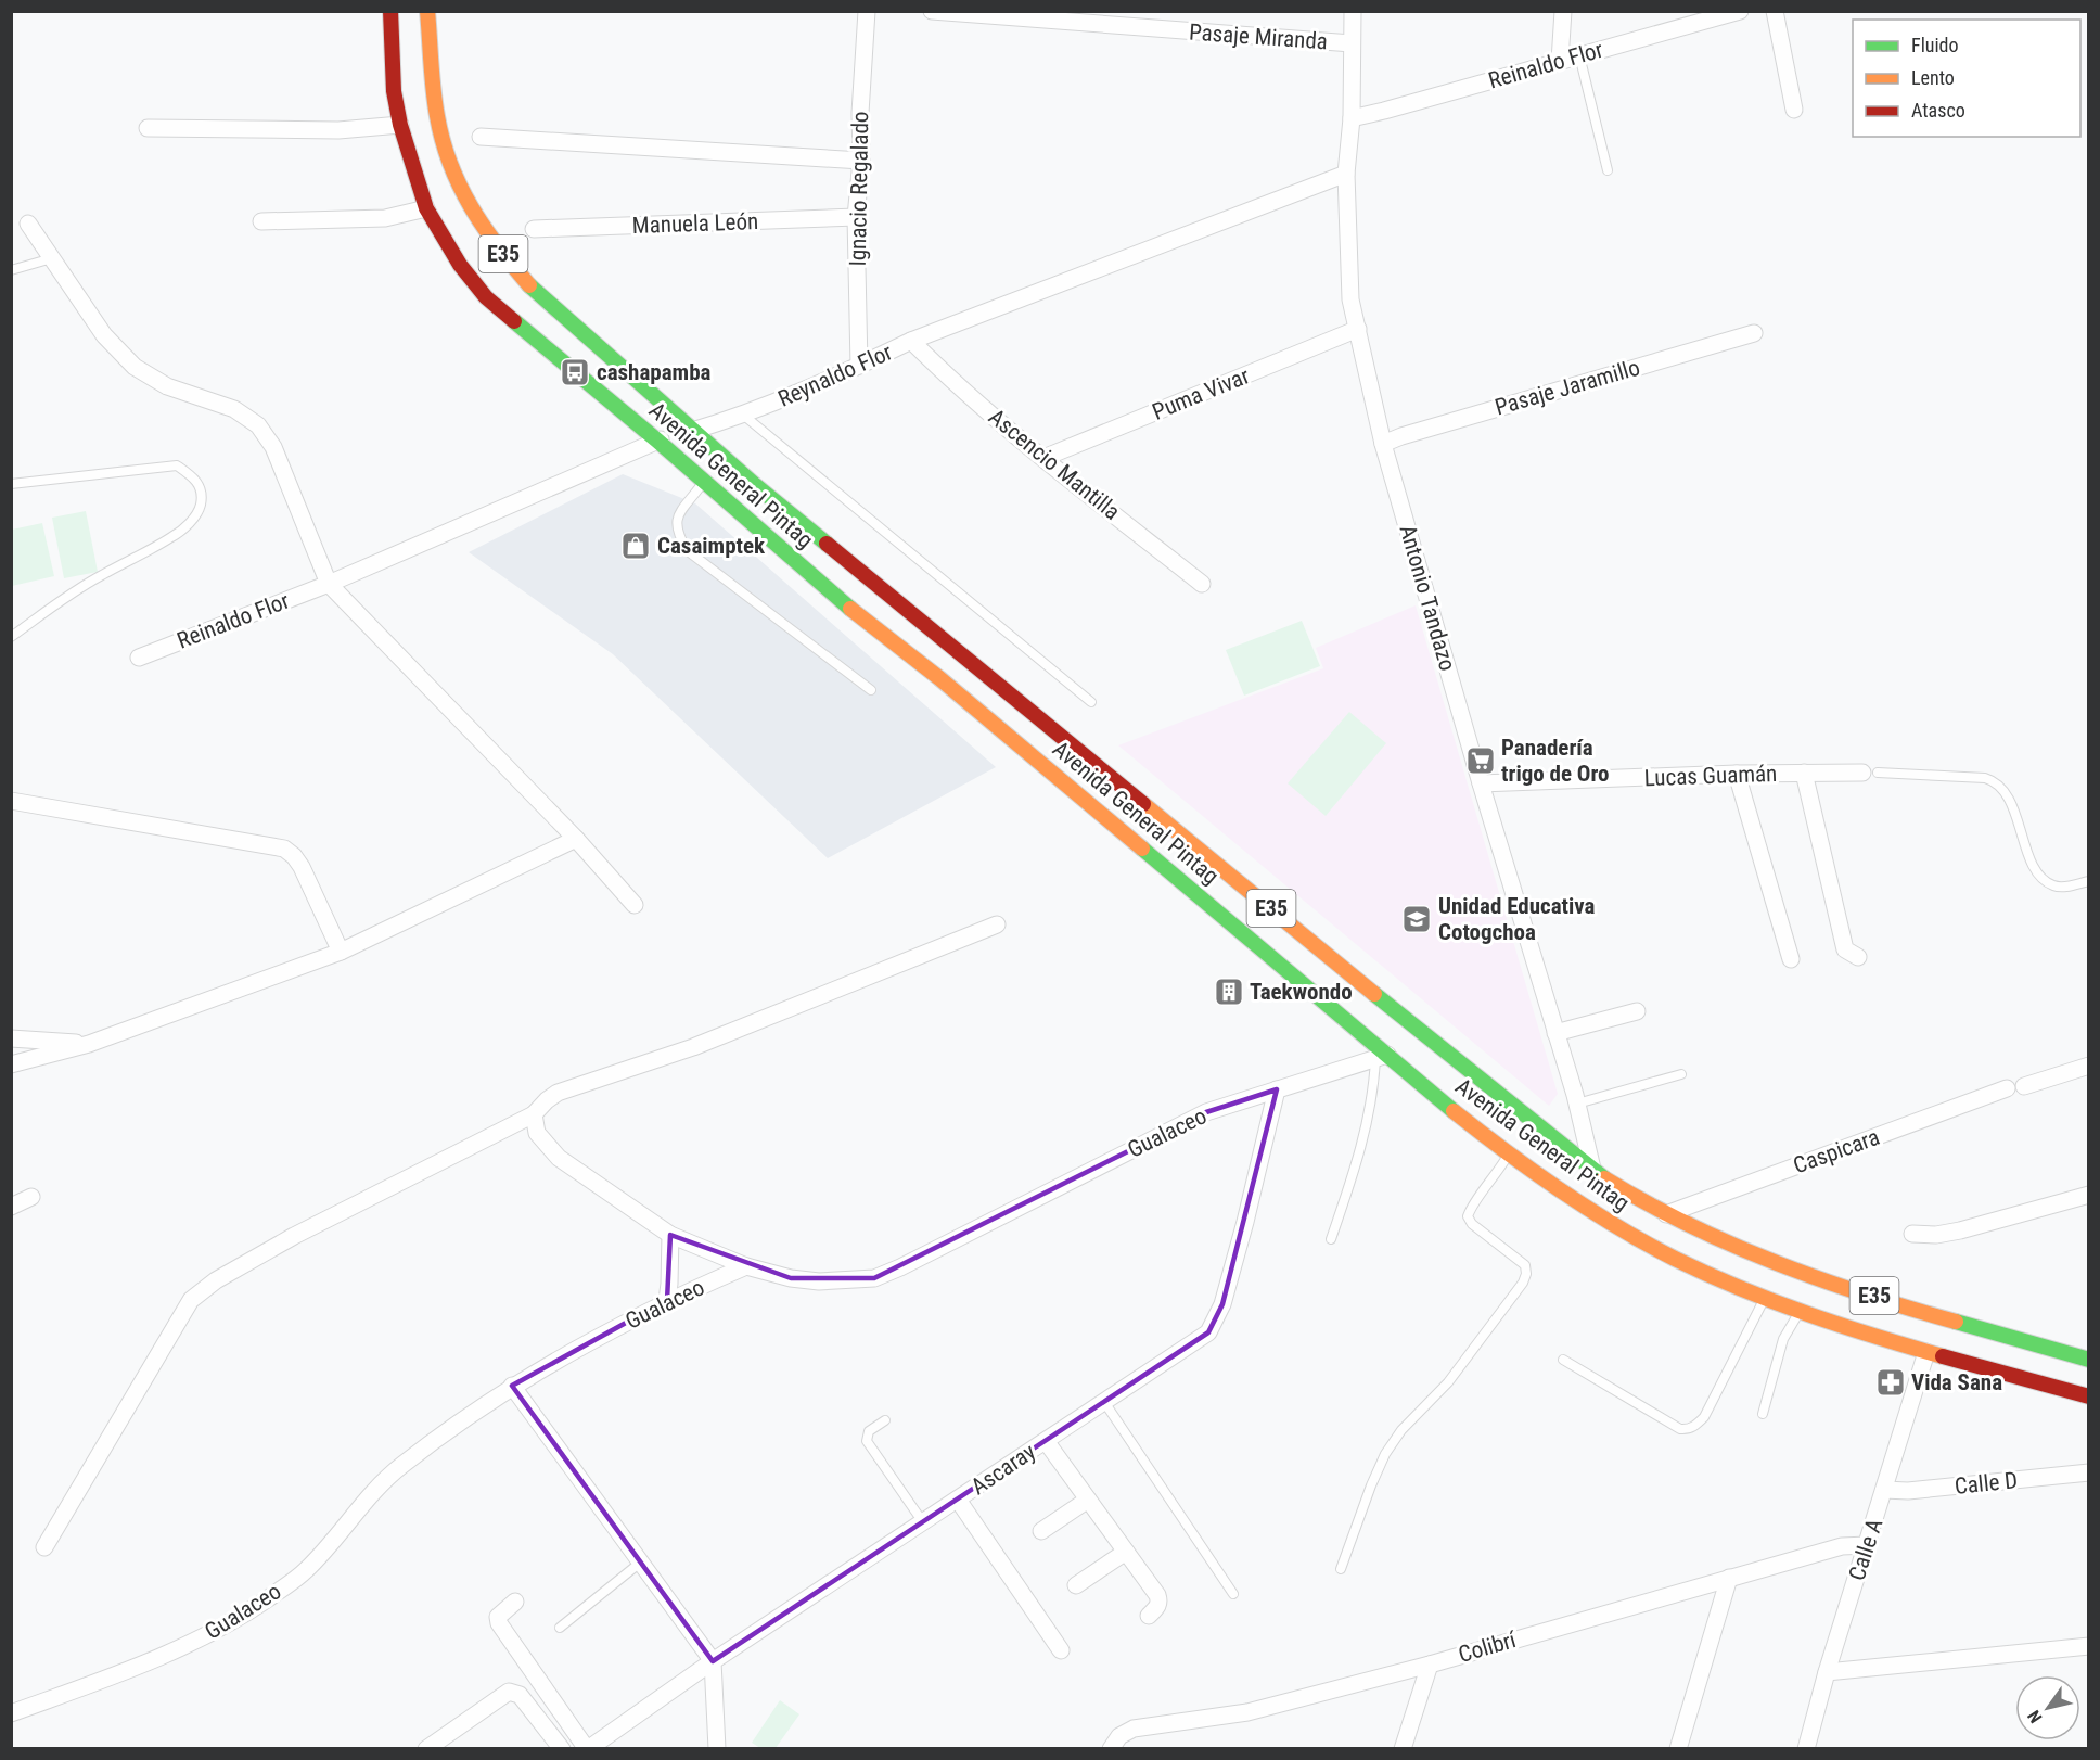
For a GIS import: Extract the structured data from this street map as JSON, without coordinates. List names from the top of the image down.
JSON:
{
  "streets": {
    "highway": ["E35", "Avenida General Pintag"],
    "street": [
      "Pasaje Miranda",
      "Reinaldo Flor",
      "Ignacio Regalado",
      "Manuela León",
      "Reynaldo Flor",
      "Pasaje Jaramillo",
      "Puma Vivar",
      "Ascencio Mantilla",
      "Antonio Tandazo",
      "Lucas Guamán",
      "Gualaceo",
      "Caspicara",
      "Ascaray",
      "Calle D",
      "Calle A",
      "Colibrí"
    ]
  },
  "crossings": [
    ["Pasaje Miranda", "Antonio Tandazo"],
    ["Reinaldo Flor", "Reynaldo Flor"],
    ["Reinaldo Flor", "Antonio Tandazo"],
    ["Ignacio Regalado", "Manuela León"],
    ["Ignacio Regalado", "Reynaldo Flor"],
    ["Reynaldo Flor", "Ascencio Mantilla"],
    ["Reynaldo Flor", "Avenida General Pintag"],
    ["Reynaldo Flor", "Antonio Tandazo"],
    ["Pasaje Jaramillo", "Antonio Tandazo"],
    ["Puma Vivar", "Ascencio Mantilla"],
    ["Puma Vivar", "Antonio Tandazo"],
    ["Avenida General Pintag", "Antonio Tandazo"],
    ["Avenida General Pintag", "Gualaceo"],
    ["Avenida General Pintag", "Caspicara"],
    ["Avenida General Pintag", "Calle A"],
    ["Antonio Tandazo", "Lucas Guamán"],
    ["Gualaceo", "Ascaray"],
    ["Calle D", "Calle A"],
    ["Calle A", "Colibrí"]
  ],
  "places": {
    "bus stop": ["cashapamba"],
    "shop": ["Casaimptek"],
    "supermarket": ["Panadería trigo de Oro"],
    "school or university": ["Unidad Educativa Cotogchoa"],
    "building": ["Taekwondo"],
    "pharmacy": ["Vida Sana"]
  },
  "legend": ["Fluido", "Lento", "Atasco"],
  "north": "bottom left"
}
